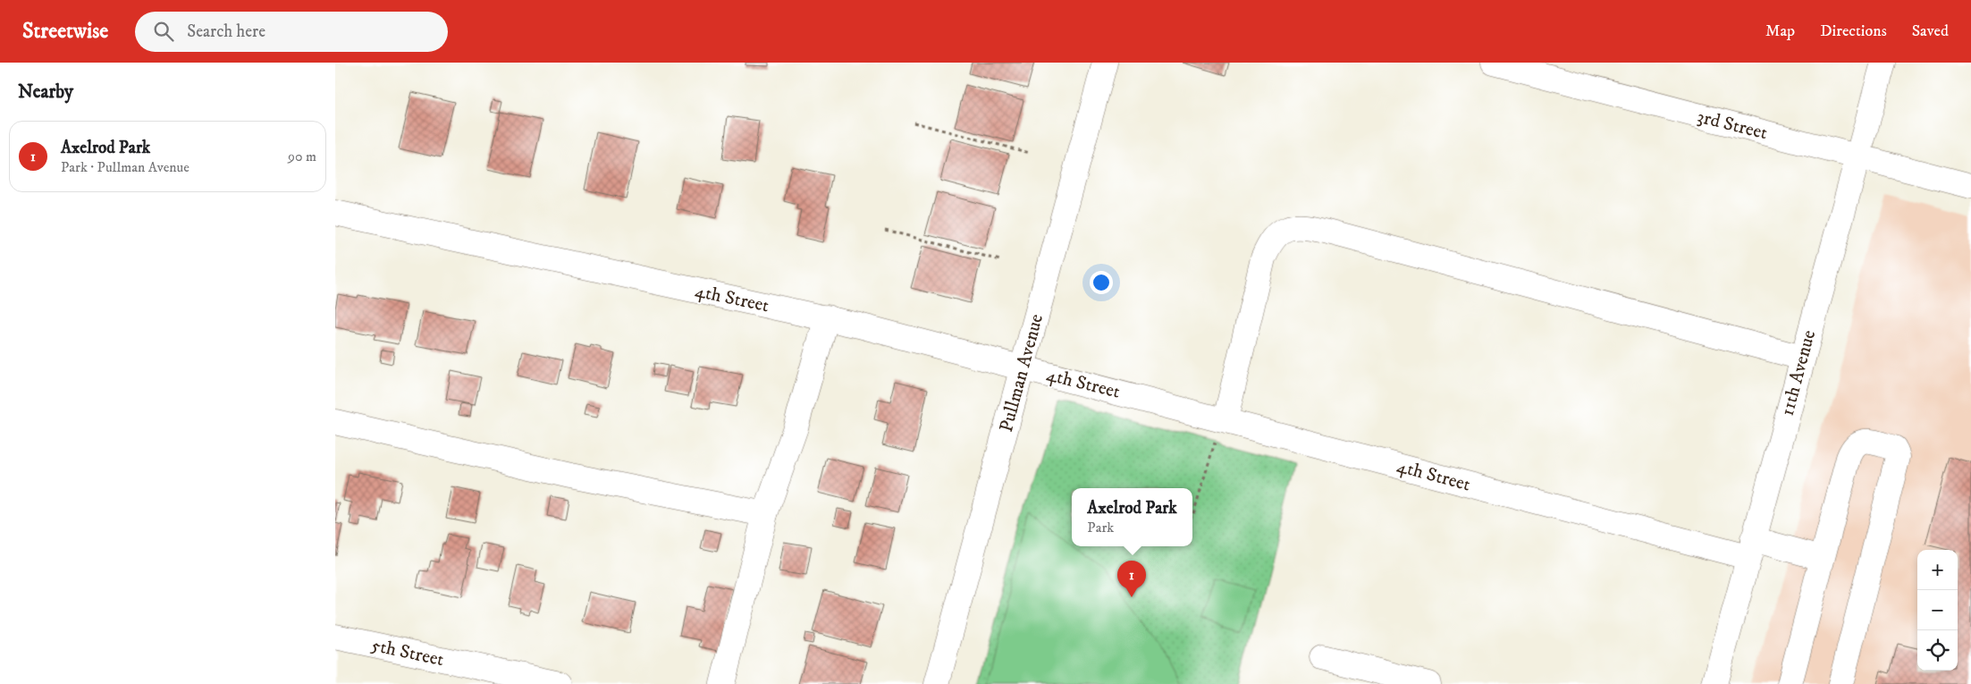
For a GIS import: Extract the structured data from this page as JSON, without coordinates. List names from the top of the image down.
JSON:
{
  "streets": {
    "street": [
      "3rd Street",
      "4th Street",
      "Pullman Avenue",
      "11th Avenue",
      "5th Street"
    ]
  },
  "crossings": [
    ["3rd Street", "11th Avenue"],
    ["4th Street", "Pullman Avenue"],
    ["4th Street", "11th Avenue"]
  ],
  "page": {
    "header": "Streetwise",
    "search": "Search here",
    "nav": ["Map", "Directions", "Saved"],
    "heading": "Nearby",
    "list": [
      {
        "mark": "1",
        "name": "Axelrod Park",
        "note": "Park · Pullman Avenue",
        "value": "90 m"
      }
    ],
    "popup": ["Axelrod Park", "Park"],
    "map_buttons": ["+", "−"],
    "pins": "1"
  }
}
